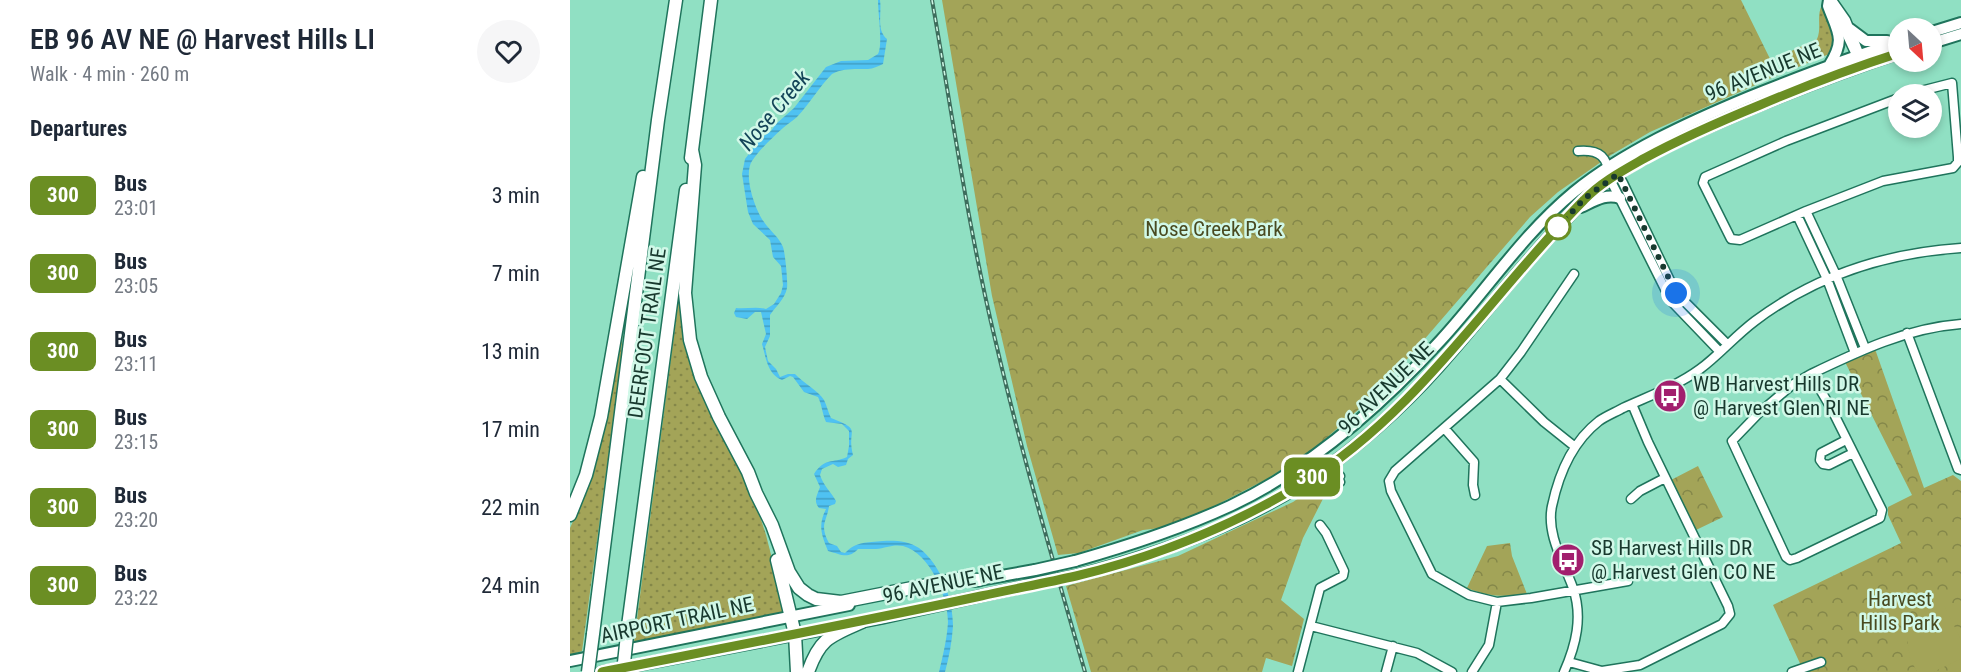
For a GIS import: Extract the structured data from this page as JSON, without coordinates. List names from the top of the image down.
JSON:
{
  "streets": {
    "highway": ["DEERFOOT TRAIL NE"],
    "main road": ["96 AVENUE NE", "AIRPORT TRAIL NE"]
  },
  "crossings": [
    ["96 AVENUE NE", "AIRPORT TRAIL NE"]
  ],
  "water": ["Nose Creek"],
  "parks": ["Nose Creek Park", "Harvest Hills Park"],
  "places": {
    "bus stop": ["WB Harvest Hills DR @ Harvest Glen RI NE", "SB Harvest Hills DR @ Harvest Glen CO NE"]
  },
  "lines": ["bus line 300"],
  "north": "bottom right",
  "page": {
    "heading": [
      ["EB 96 AV NE @ Harvest Hills LI", "Walk · 4 min · 260 m"],
      "Departures"
    ],
    "on_map": "300",
    "list": [
      {
        "mark": "300",
        "name": "Bus",
        "note": "23:01",
        "value": "3 min"
      },
      {
        "mark": "300",
        "name": "Bus",
        "note": "23:05",
        "value": "7 min"
      },
      {
        "mark": "300",
        "name": "Bus",
        "note": "23:11",
        "value": "13 min"
      },
      {
        "mark": "300",
        "name": "Bus",
        "note": "23:15",
        "value": "17 min"
      },
      {
        "mark": "300",
        "name": "Bus",
        "note": "23:20",
        "value": "22 min"
      },
      {
        "mark": "300",
        "name": "Bus",
        "note": "23:22",
        "value": "24 min"
      }
    ]
  }
}
